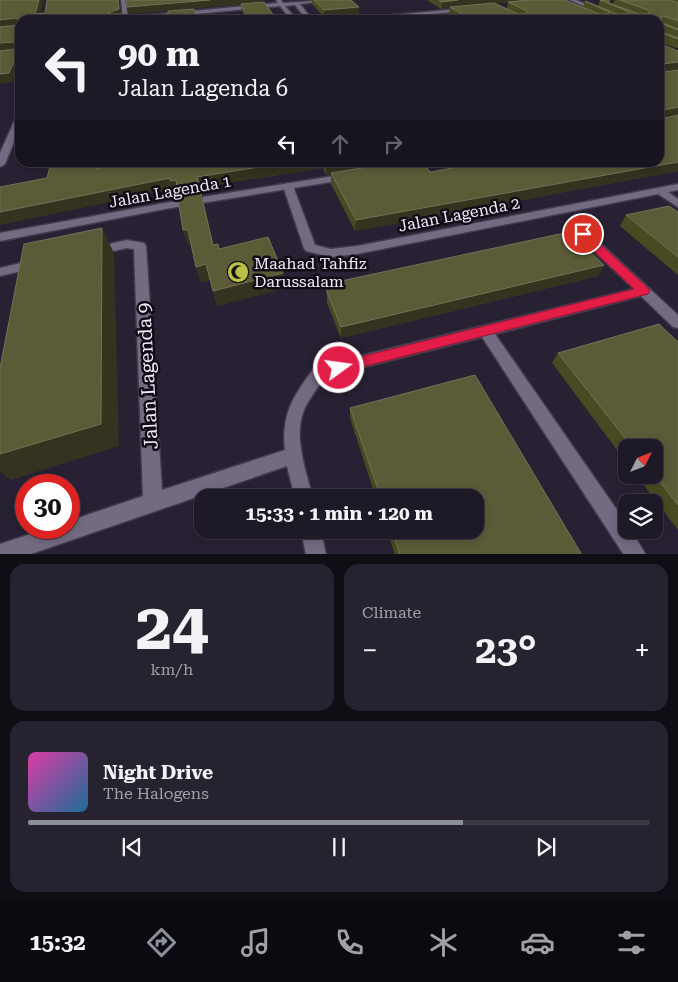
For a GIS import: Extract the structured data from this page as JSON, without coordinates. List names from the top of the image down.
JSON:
{
  "streets": {
    "street": ["Jalan Lagenda 1", "Jalan Lagenda 2", "Jalan Lagenda 9"]
  },
  "crossings": [
    ["Jalan Lagenda 1", "Jalan Lagenda 2"]
  ],
  "places": {
    "mosque": ["Maahad Tahfiz Darussalam"]
  },
  "north": "top right",
  "page": {
    "turn": ["90 m", "Jalan Lagenda 6"],
    "limit": "30",
    "trip": "15:33 · 1 min · 120 m",
    "tile": [
      ["24", "km/h"],
      "Climate"
    ],
    "heat": ["−", "23°", "+"],
    "song": ["Night Drive", "The Halogens"],
    "tabs": "15:32"
  }
}
